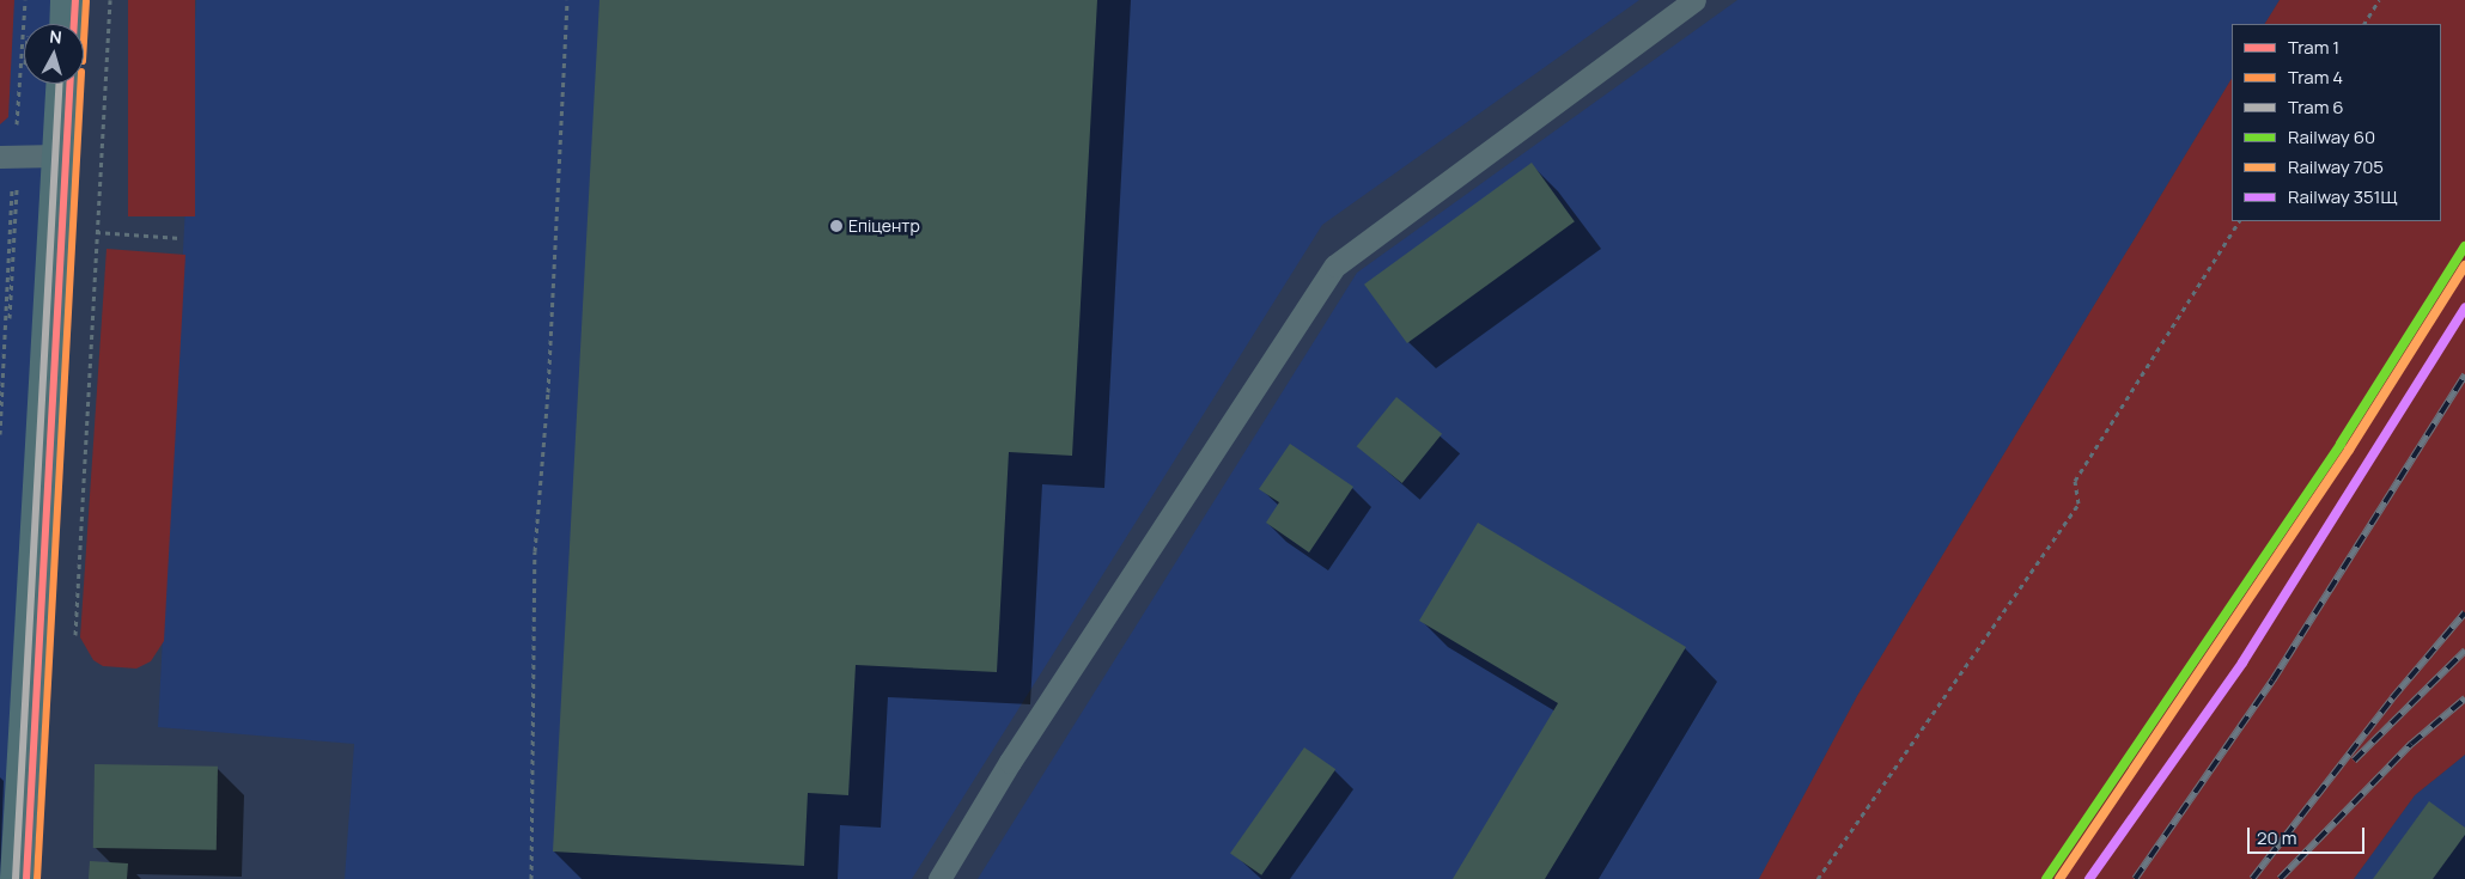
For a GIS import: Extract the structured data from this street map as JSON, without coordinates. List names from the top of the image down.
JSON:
{
  "places": ["Епіцентр"],
  "lines": [
    "tram line 1",
    "tram line 4",
    "tram line 6",
    "rail line 60",
    "rail line 705",
    "rail line 351Щ"
  ],
  "legend": [
    "Tram 1",
    "Tram 4",
    "Tram 6",
    "Railway 60",
    "Railway 705",
    "Railway 351Щ"
  ],
  "scale_bar": "20 m",
  "north": "top"
}
